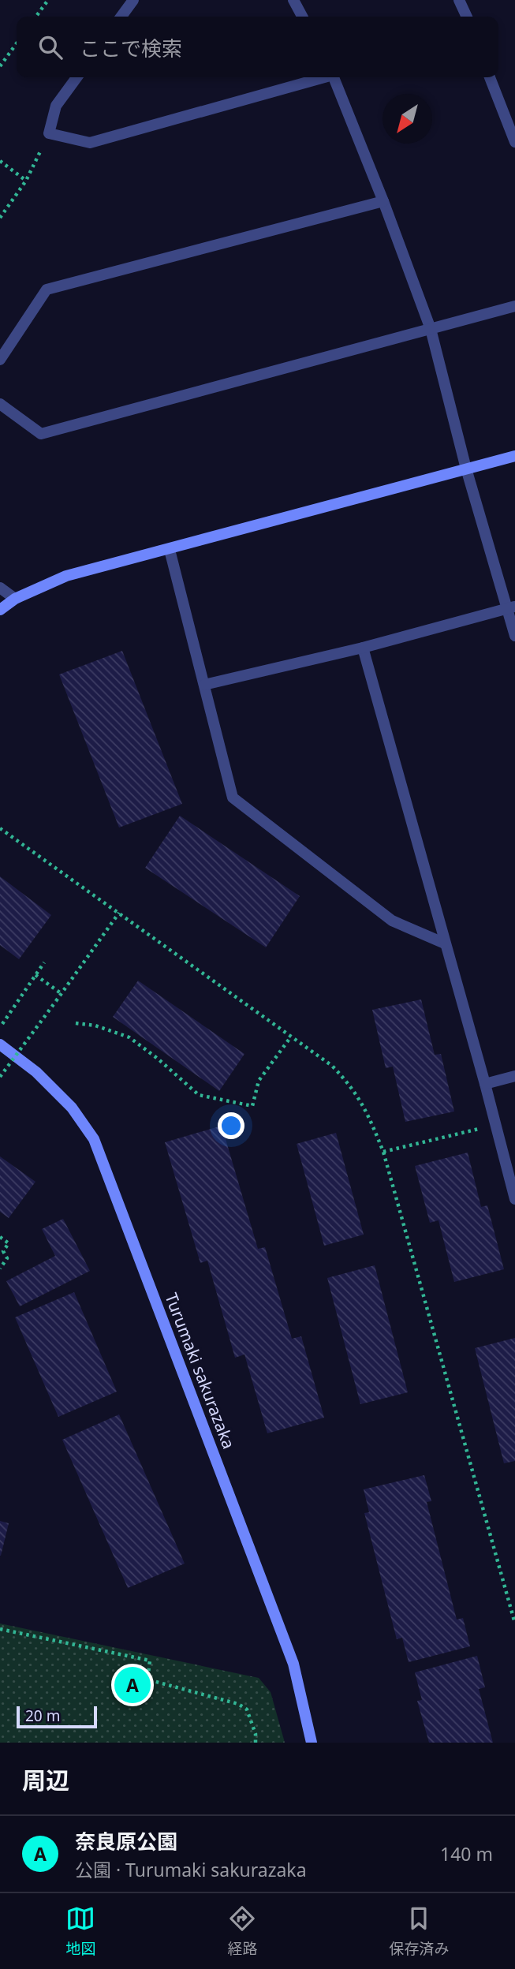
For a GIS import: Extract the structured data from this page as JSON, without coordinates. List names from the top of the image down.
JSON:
{
  "streets": {
    "street": ["Turumaki sakurazaka"]
  },
  "scale_bar": "20 m",
  "north": "bottom left",
  "page": {
    "search": "ここで検索",
    "pins": "A",
    "scale": "20 m",
    "heading": "周辺",
    "list": [
      {
        "mark": "A",
        "name": "奈良原公園",
        "note": "公園 · Turumaki sakurazaka",
        "value": "140 m"
      }
    ],
    "nav": ["地図", "経路", "保存済み"]
  }
}
